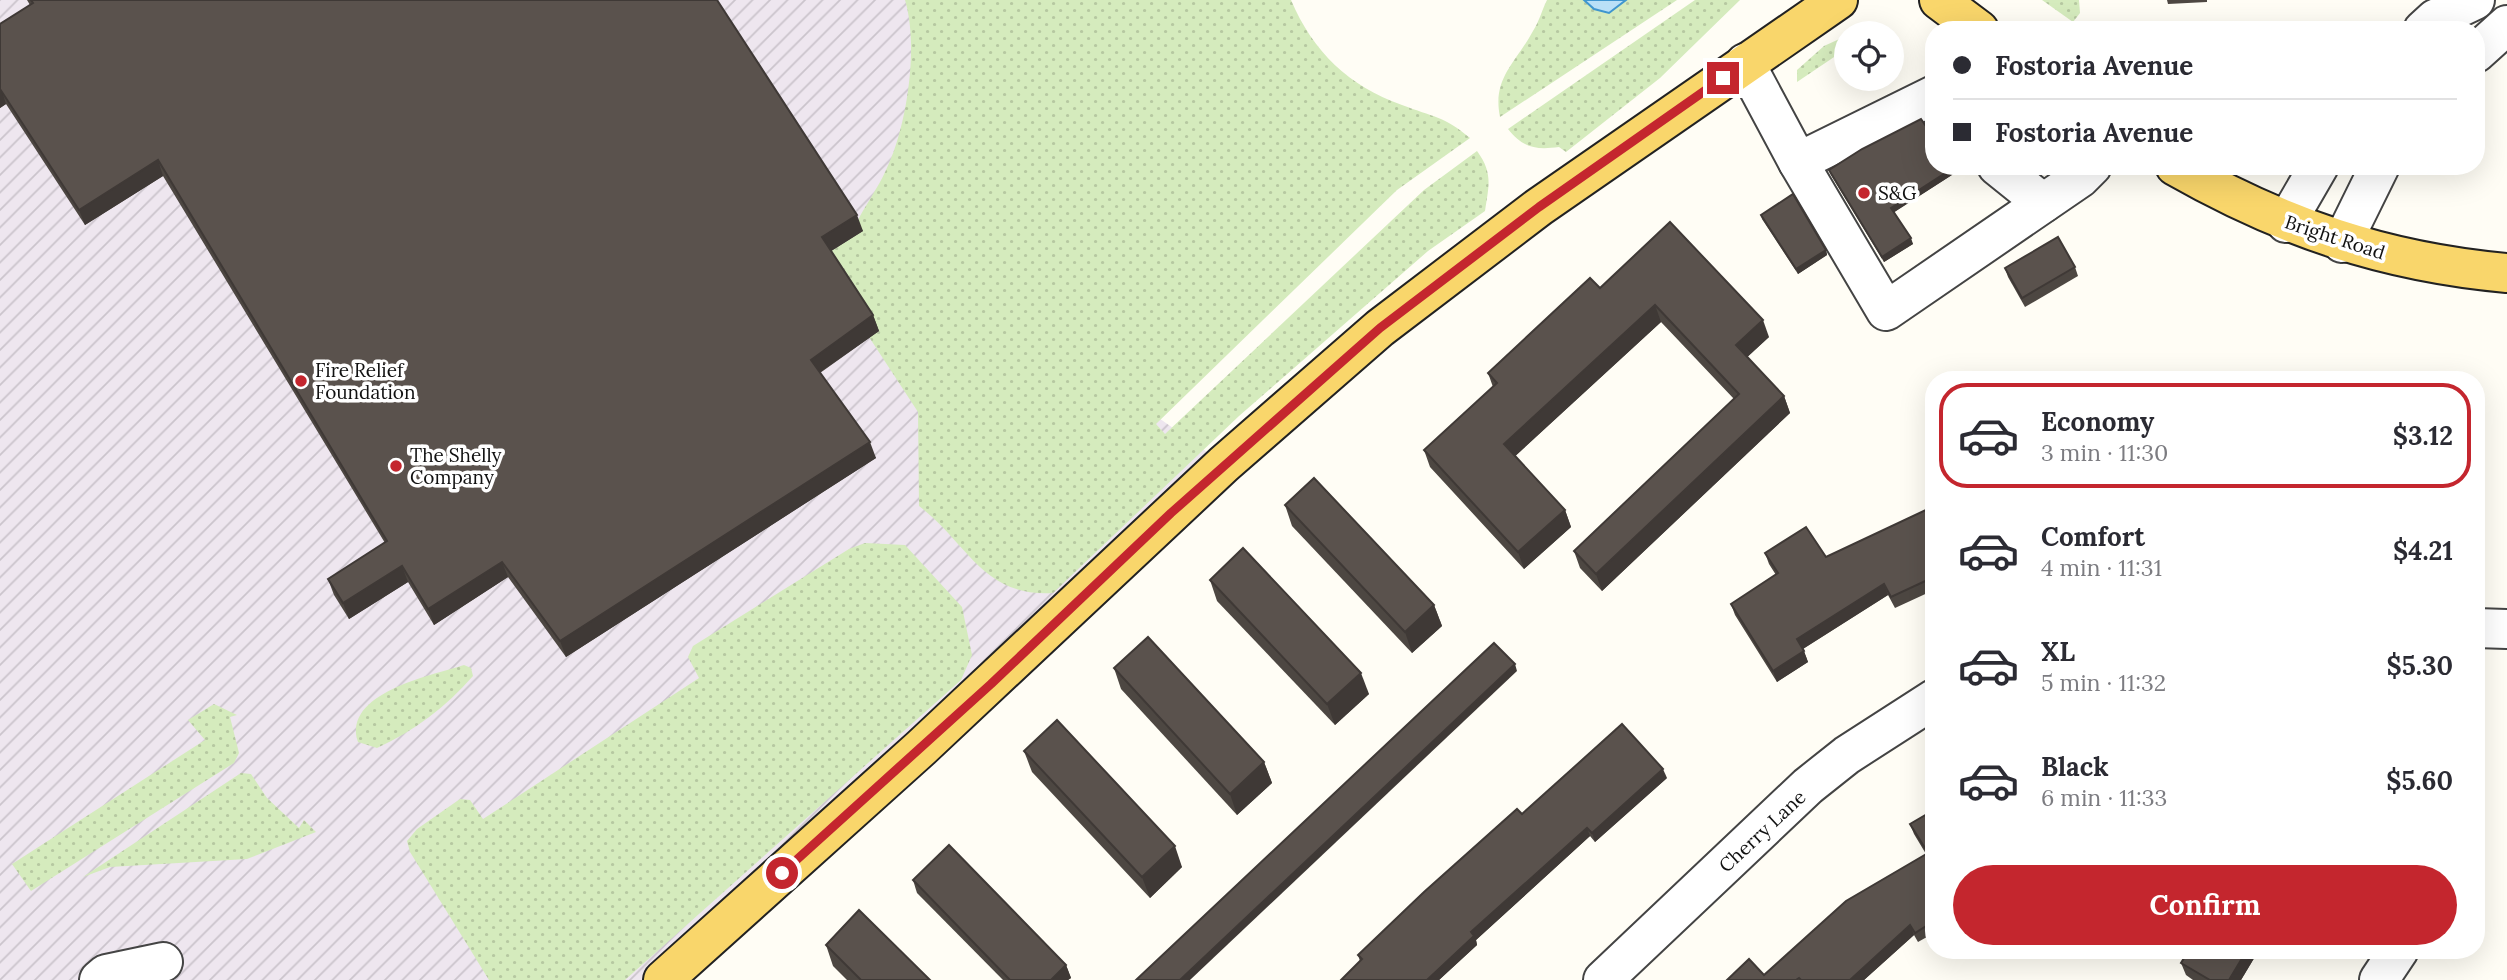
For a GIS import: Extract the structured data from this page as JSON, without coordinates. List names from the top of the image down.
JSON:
{
  "streets": {
    "main road": ["Bright Road"],
    "street": ["Cherry Lane"]
  },
  "places": ["S&G", "Fire Relief Foundation", "The Shelly Company"],
  "page": {
    "banner": ["Fostoria Avenue", "Fostoria Avenue"],
    "list": [
      {
        "name": "Economy",
        "note": "3 min · 11:30",
        "value": "$3.12"
      },
      {
        "name": "Comfort",
        "note": "4 min · 11:31",
        "value": "$4.21"
      },
      {
        "name": "XL",
        "note": "5 min · 11:32",
        "value": "$5.30"
      },
      {
        "name": "Black",
        "note": "6 min · 11:33",
        "value": "$5.60"
      }
    ],
    "buttons": "Confirm"
  }
}
